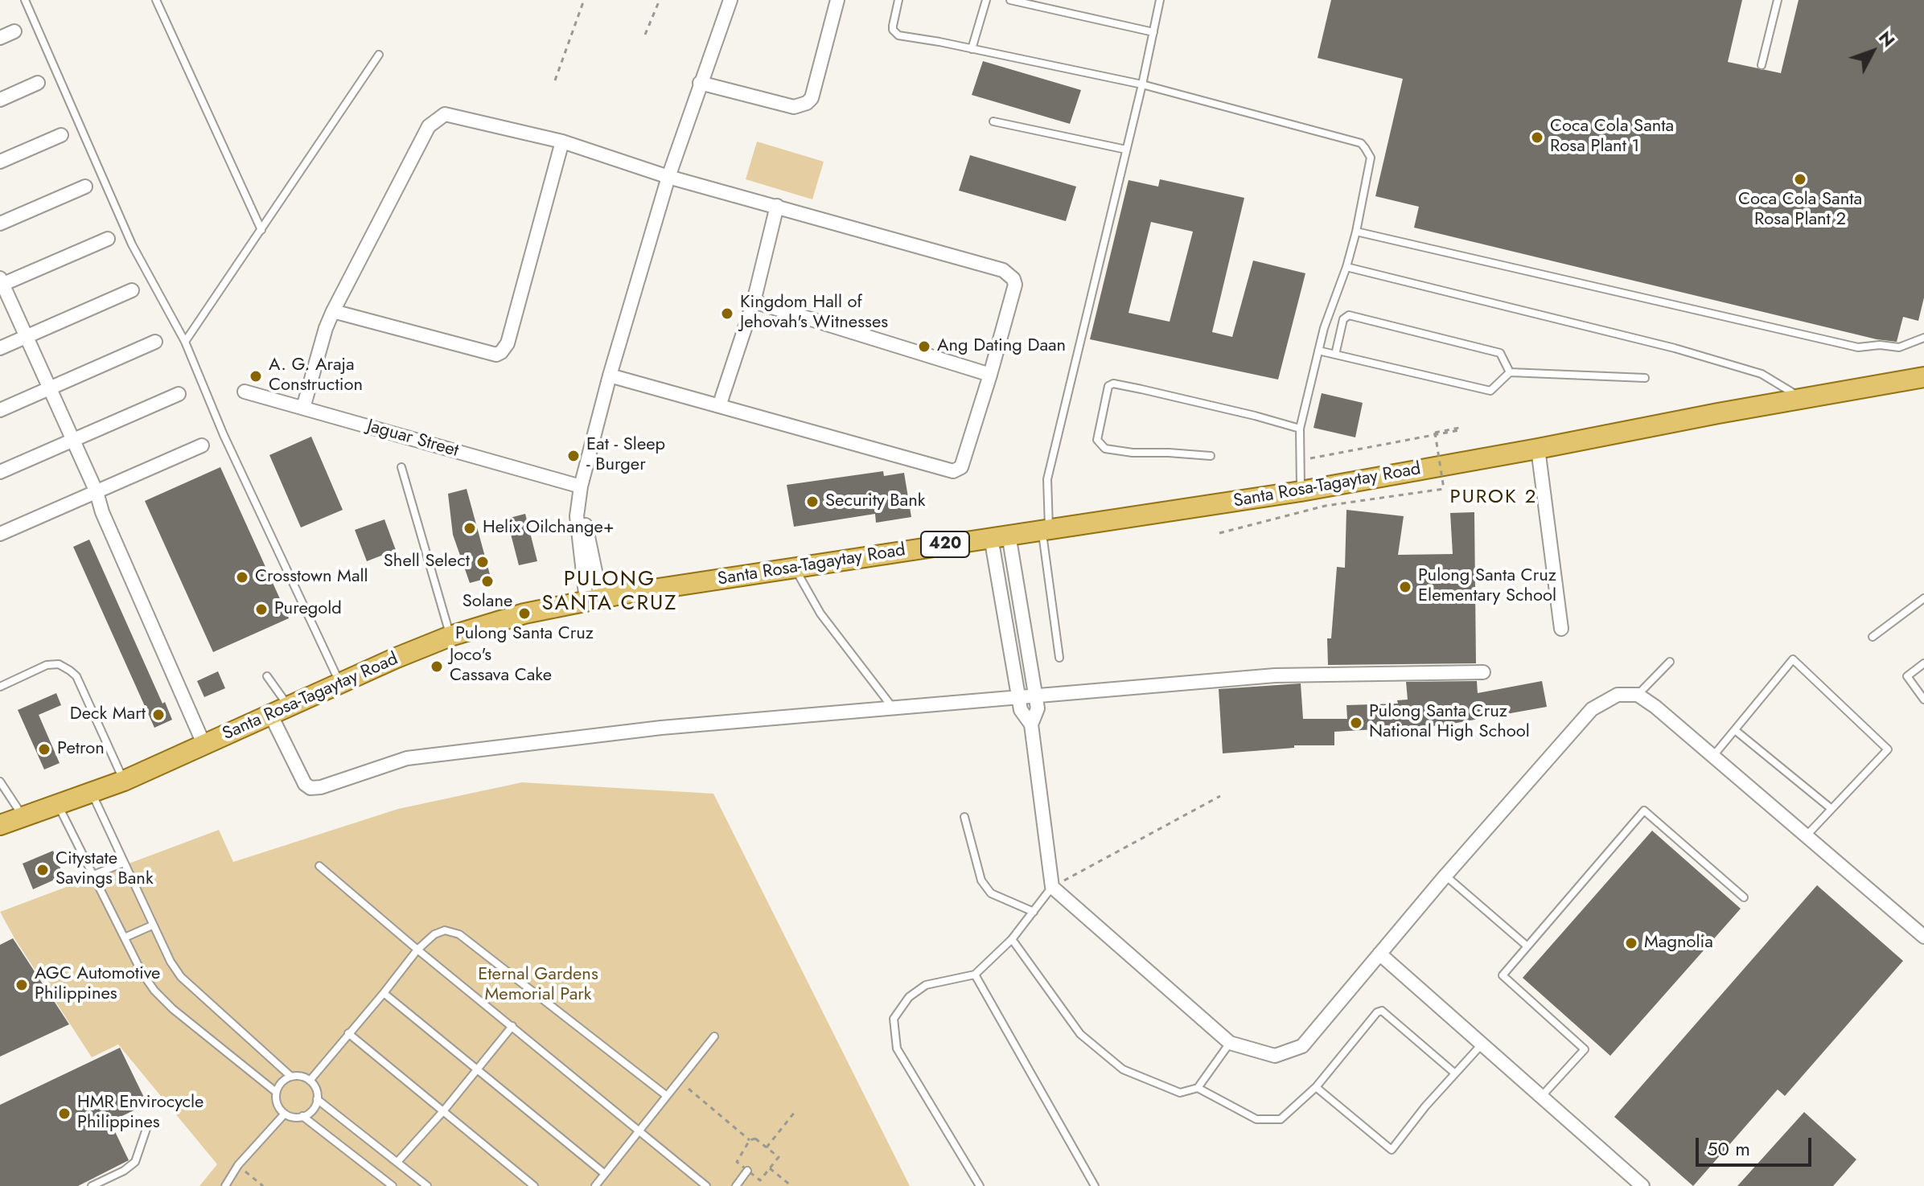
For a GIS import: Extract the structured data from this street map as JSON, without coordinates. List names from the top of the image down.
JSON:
{
  "streets": {
    "main road": ["Santa Rosa-Tagaytay Road", "420"],
    "street": ["Jaguar Street"]
  },
  "districts": ["PUROK 2", "PULONG SANTA CRUZ"],
  "parks": ["Eternal Gardens Memorial Park"],
  "places": [
    "Coca Cola Santa Rosa Plant 1",
    "Coca Cola Santa Rosa Plant 2",
    "Kingdom Hall of Jehovah's Witnesses",
    "Ang Dating Daan",
    "A. G. Araja Construction",
    "Eat - Sleep - Burger",
    "Security Bank",
    "Helix Oilchange+",
    "Shell Select",
    "Crosstown Mall",
    "Solane",
    "Pulong Santa Cruz Elementary School",
    "Puregold",
    "Pulong Santa Cruz",
    "Joco's Cassava Cake",
    "Deck Mart",
    "Pulong Santa Cruz National High School",
    "Petron",
    "Citystate Savings Bank",
    "Magnolia",
    "AGC Automotive Philippines",
    "HMR Envirocycle Philippines"
  ],
  "scale_bar": "50 m",
  "north": "top right"
}
